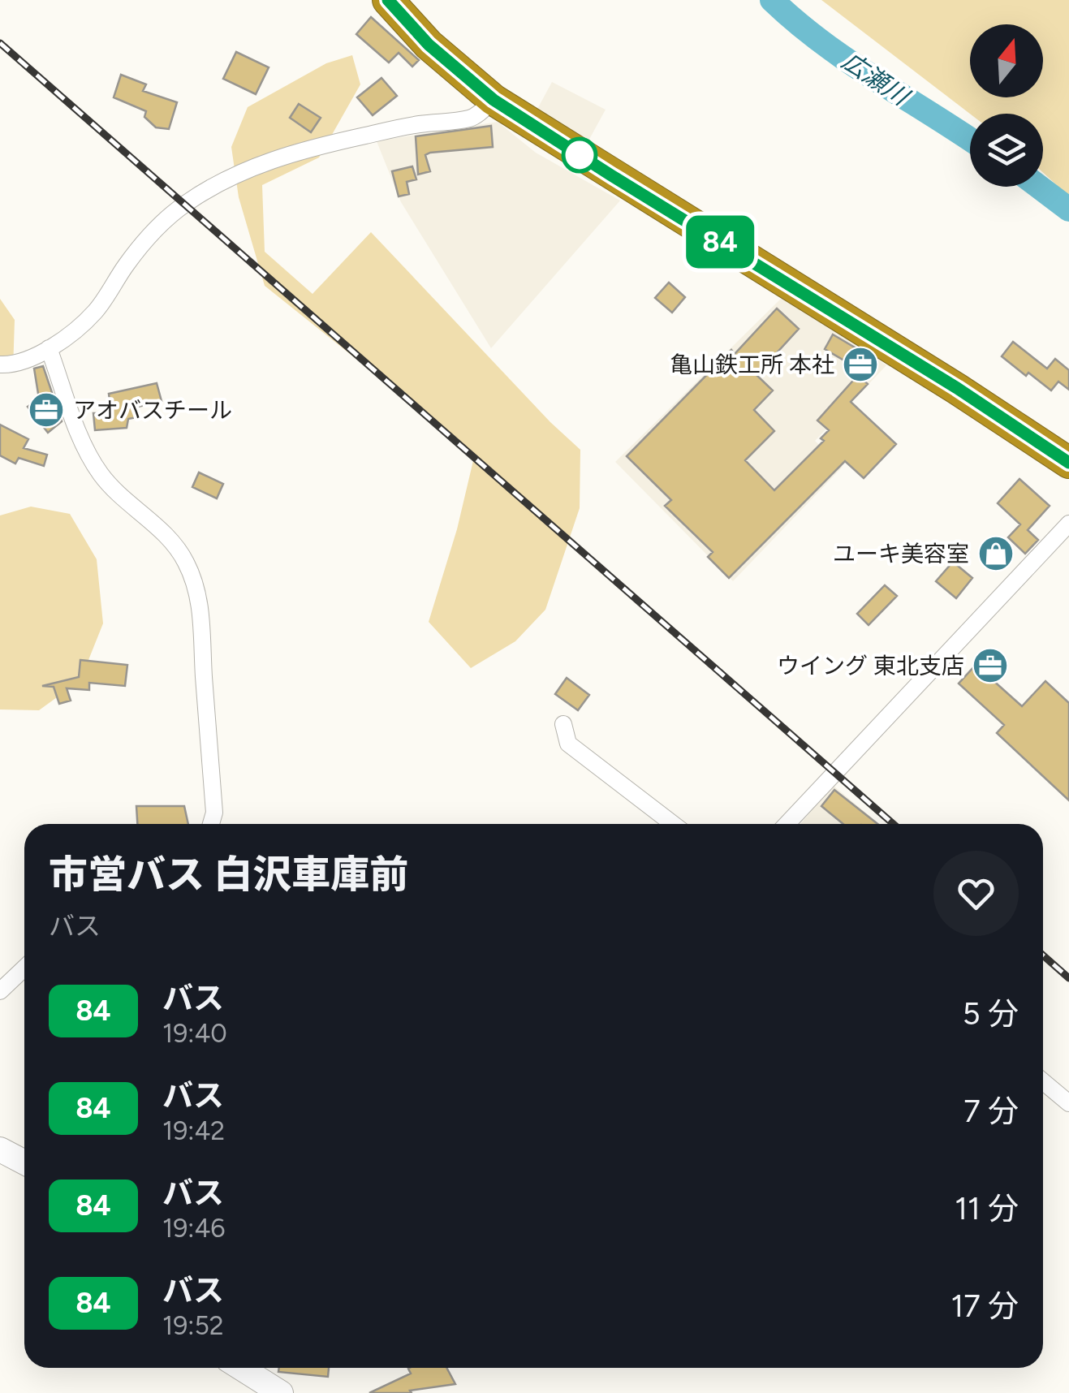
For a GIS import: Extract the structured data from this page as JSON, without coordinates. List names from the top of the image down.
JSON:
{
  "water": ["広瀬川"],
  "places": {
    "office": ["亀山鉄工所 本社", "アオバスチール", "ウイング 東北支店"],
    "shop": ["ユーキ美容室"]
  },
  "lines": ["bus line 84"],
  "north": "top",
  "page": {
    "on_map": "84",
    "heading": ["市営バス 白沢車庫前", "バス"],
    "list": [
      {
        "mark": "84",
        "name": "バス",
        "note": "19:40",
        "value": "5 分"
      },
      {
        "mark": "84",
        "name": "バス",
        "note": "19:42",
        "value": "7 分"
      },
      {
        "mark": "84",
        "name": "バス",
        "note": "19:46",
        "value": "11 分"
      },
      {
        "mark": "84",
        "name": "バス",
        "note": "19:52",
        "value": "17 分"
      }
    ]
  }
}
